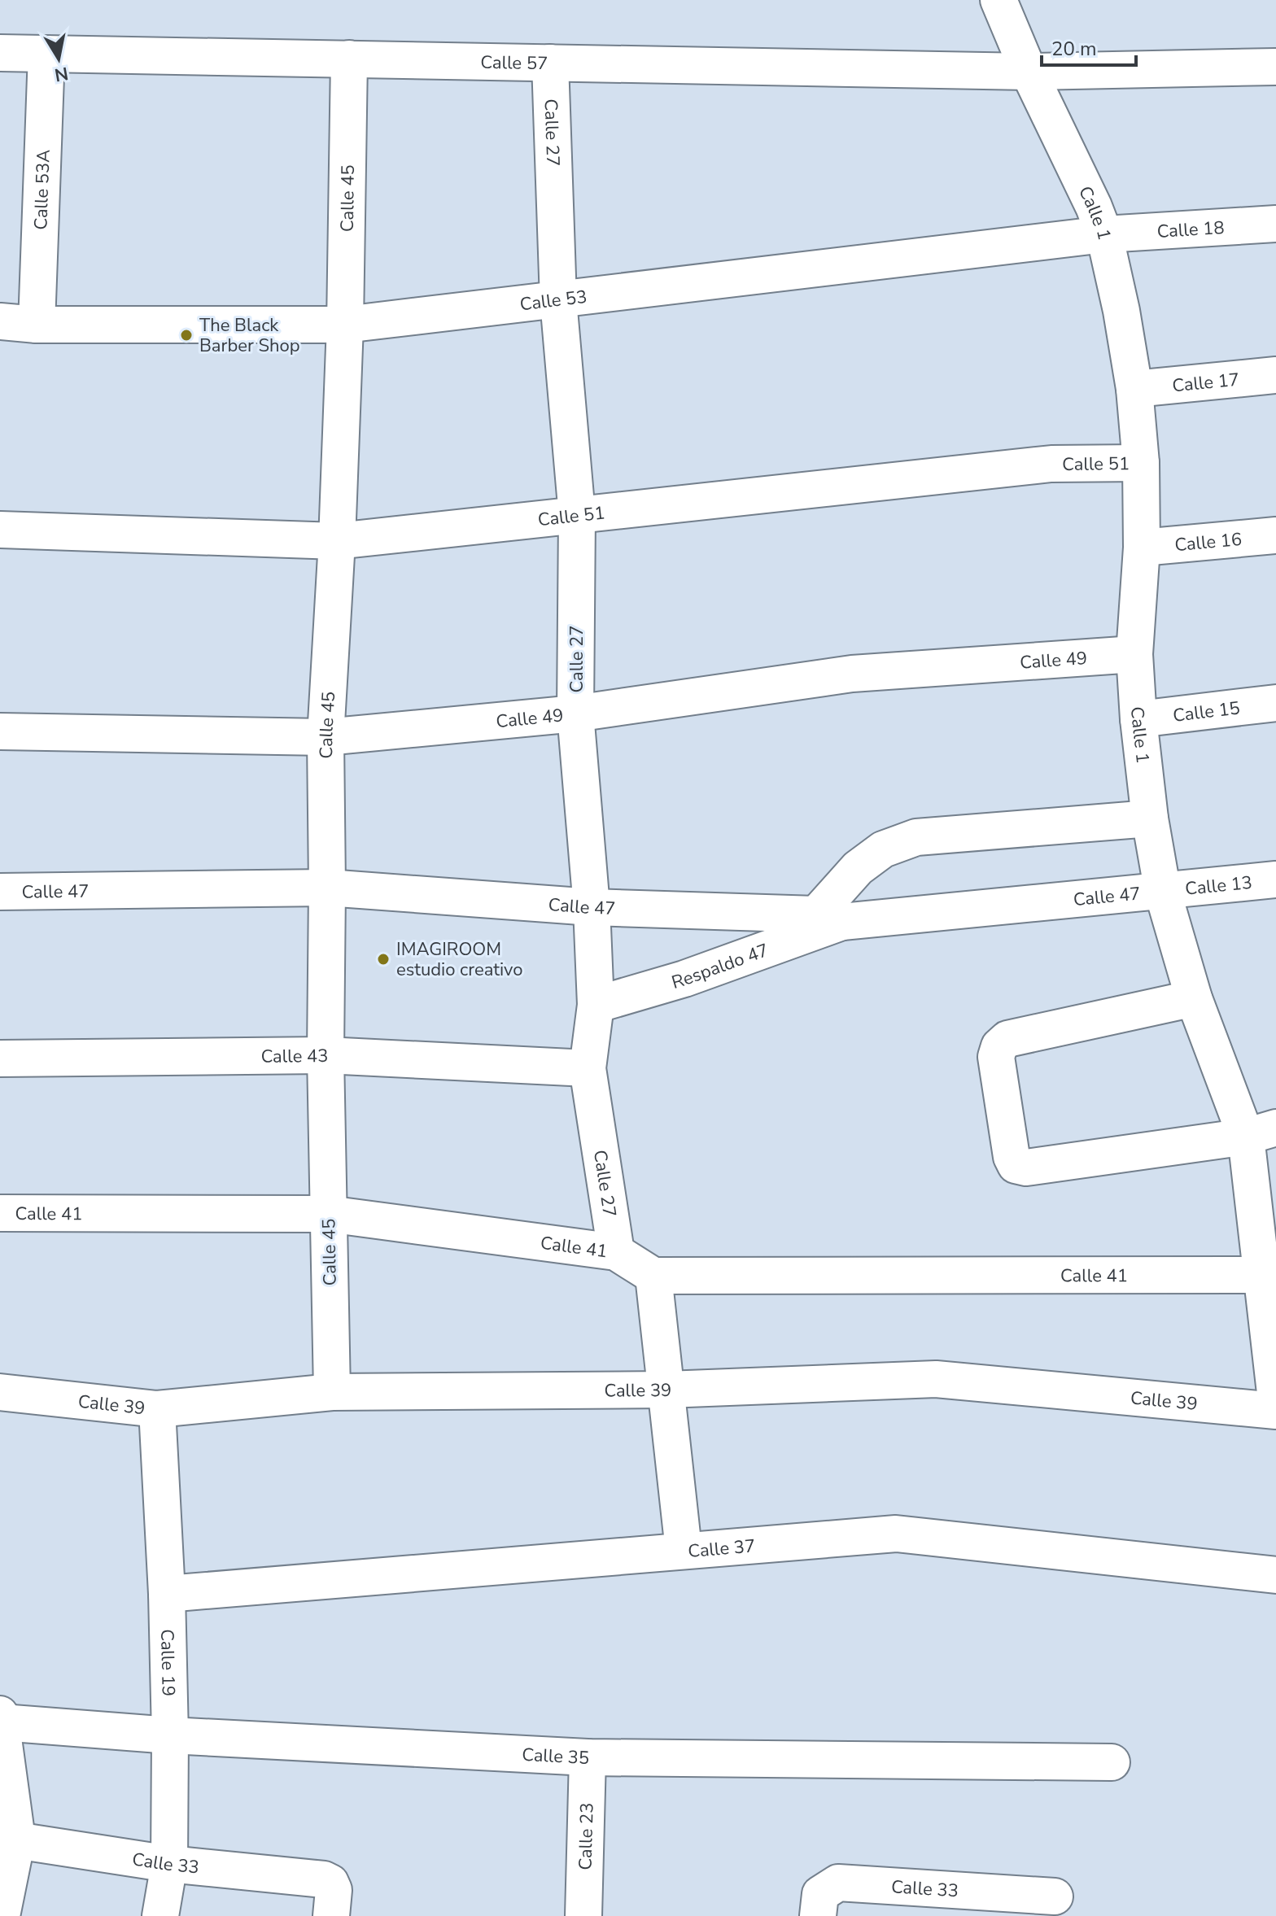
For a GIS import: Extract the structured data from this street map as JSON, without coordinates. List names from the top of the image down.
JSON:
{
  "streets": {
    "street": [
      "Calle 57",
      "Calle 27",
      "Calle 53A",
      "Calle 45",
      "Calle 1",
      "Calle 18",
      "Calle 53",
      "Calle 17",
      "Calle 51",
      "Calle 16",
      "Calle 49",
      "Calle 15",
      "Calle 13",
      "Calle 47",
      "Respaldo 47",
      "Calle 43",
      "Calle 41",
      "Calle 39",
      "Calle 37",
      "Calle 19",
      "Calle 35",
      "Calle 23",
      "Calle 33"
    ]
  },
  "crossings": [
    ["Calle 57", "Calle 27"],
    ["Calle 57", "Calle 53A"],
    ["Calle 57", "Calle 45"],
    ["Calle 57", "Calle 1"],
    ["Calle 27", "Calle 53"],
    ["Calle 27", "Calle 51"],
    ["Calle 27", "Calle 49"],
    ["Calle 27", "Calle 47"],
    ["Calle 27", "Respaldo 47"],
    ["Calle 27", "Calle 43"],
    ["Calle 27", "Calle 41"],
    ["Calle 53A", "Calle 53"],
    ["Calle 45", "Calle 53"],
    ["Calle 45", "Calle 51"],
    ["Calle 45", "Calle 49"],
    ["Calle 45", "Calle 47"],
    ["Calle 45", "Calle 43"],
    ["Calle 45", "Calle 41"],
    ["Calle 45", "Calle 39"],
    ["Calle 1", "Calle 18"],
    ["Calle 1", "Calle 53"],
    ["Calle 1", "Calle 17"],
    ["Calle 1", "Calle 51"],
    ["Calle 1", "Calle 16"],
    ["Calle 1", "Calle 49"],
    ["Calle 1", "Calle 15"],
    ["Calle 1", "Calle 13"],
    ["Calle 1", "Calle 47"],
    ["Calle 1", "Calle 41"],
    ["Calle 18", "Calle 53"],
    ["Calle 13", "Calle 47"],
    ["Calle 47", "Respaldo 47"],
    ["Calle 39", "Calle 19"],
    ["Calle 37", "Calle 19"],
    ["Calle 19", "Calle 35"],
    ["Calle 19", "Calle 33"],
    ["Calle 35", "Calle 23"]
  ],
  "places": ["The Black Barber Shop", "IMAGIROOM estudio creativo"],
  "scale_bar": "20 m",
  "north": "bottom"
}
